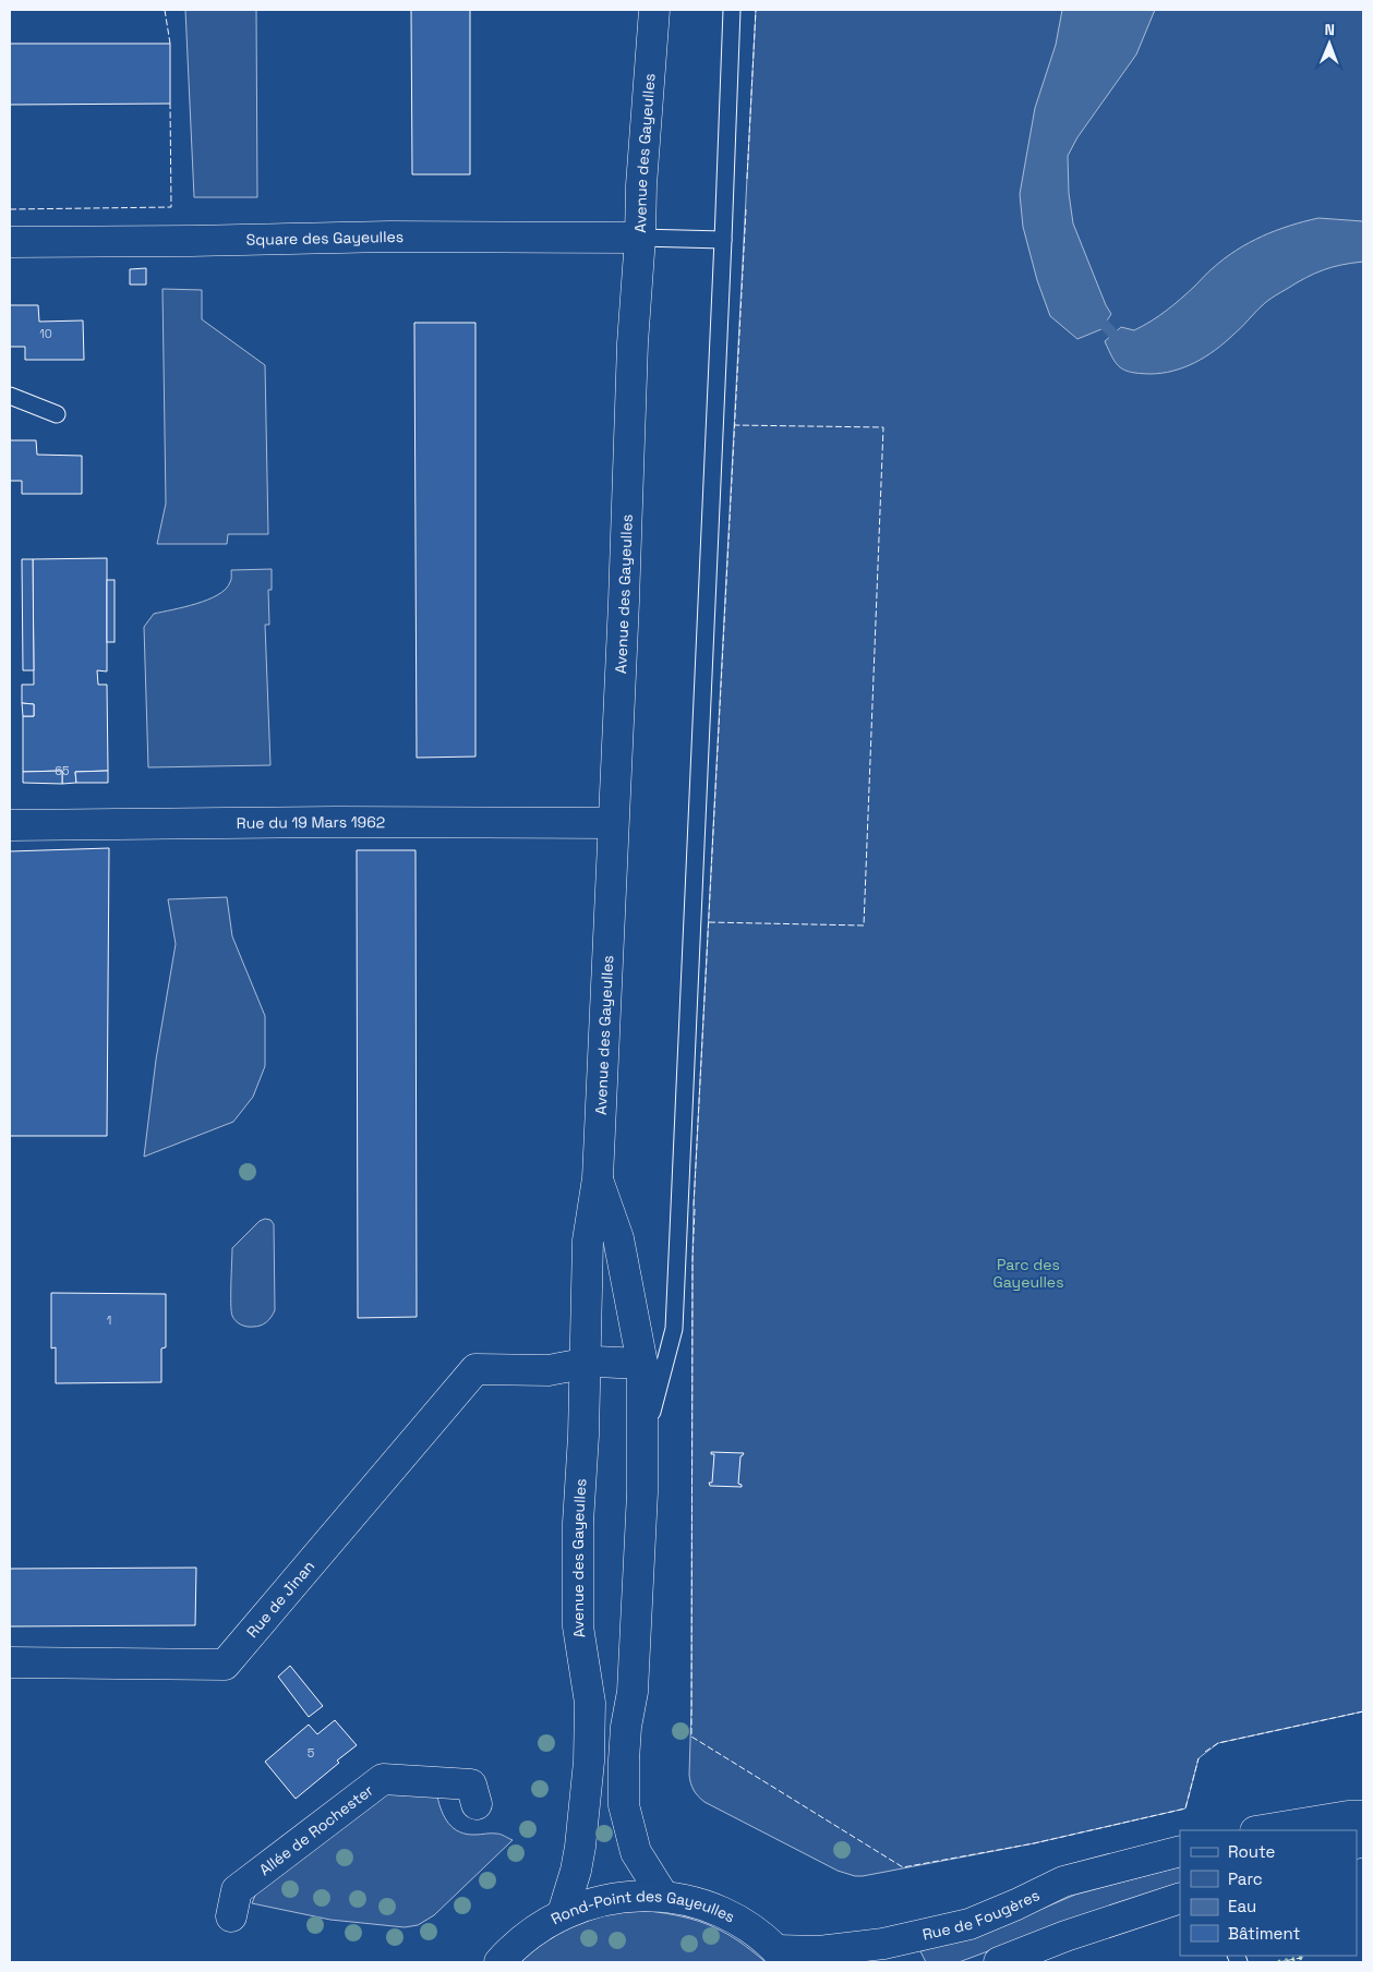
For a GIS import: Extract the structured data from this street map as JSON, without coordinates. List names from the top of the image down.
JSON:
{
  "streets": {
    "street": [
      "Avenue des Gayeulles",
      "Square des Gayeulles",
      "Rue du 19 Mars 1962",
      "Rue de Jinan",
      "Allée de Rochester",
      "Rue de Fougères",
      "Rond-Point des Gayeulles"
    ]
  },
  "crossings": [
    ["Avenue des Gayeulles", "Square des Gayeulles"],
    ["Avenue des Gayeulles", "Rue du 19 Mars 1962"],
    ["Avenue des Gayeulles", "Rue de Jinan"],
    ["Avenue des Gayeulles", "Rond-Point des Gayeulles"],
    ["Rue de Fougères", "Rond-Point des Gayeulles"]
  ],
  "parks": ["Parc des Gayeulles"],
  "house_numbers": [
    "10",
    "65",
    "1",
    "5"
  ],
  "legend": [
    "Route",
    "Parc",
    "Eau",
    "Bâtiment"
  ],
  "north": "top"
}
